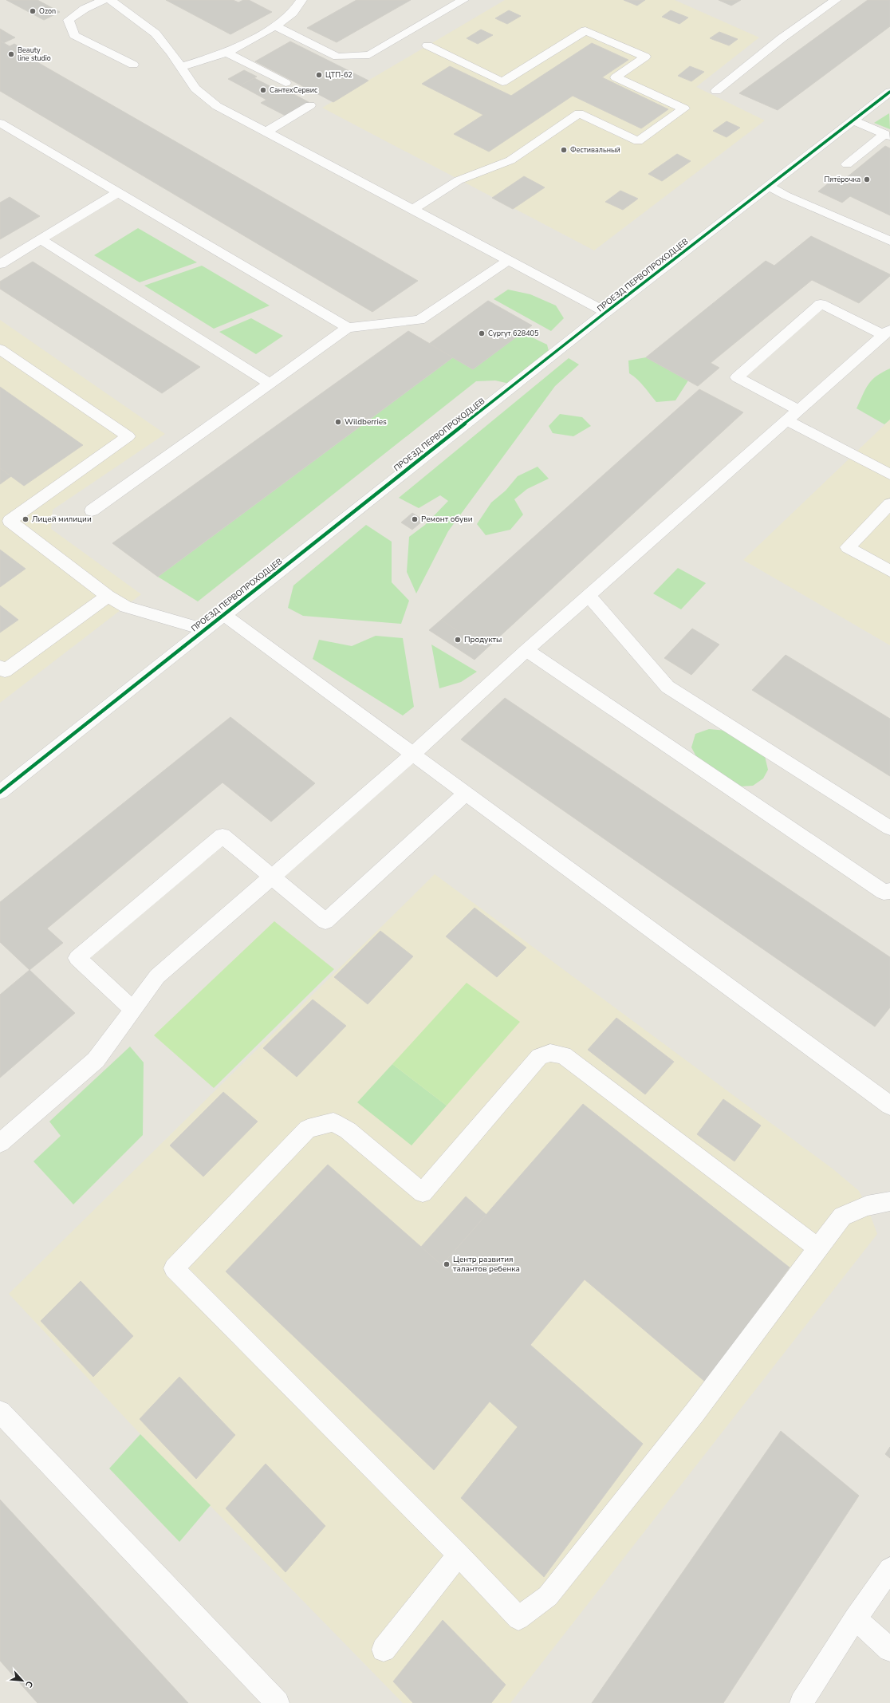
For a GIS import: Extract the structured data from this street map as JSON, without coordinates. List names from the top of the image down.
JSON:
{
  "streets": {
    "street": ["ПРОЕЗД ПЕРВОПРОХОДЦЕВ"]
  },
  "places": [
    "Ozon",
    "Beauty line studio",
    "ЦТП-62",
    "СантехСервис",
    "Фестивальный",
    "Пятёрочка",
    "Сургут 628405",
    "Wildberries",
    "Лицей милиции",
    "Ремонт обуви",
    "Продукты",
    "Центр развития талантов ребенка"
  ],
  "north": "bottom right"
}
